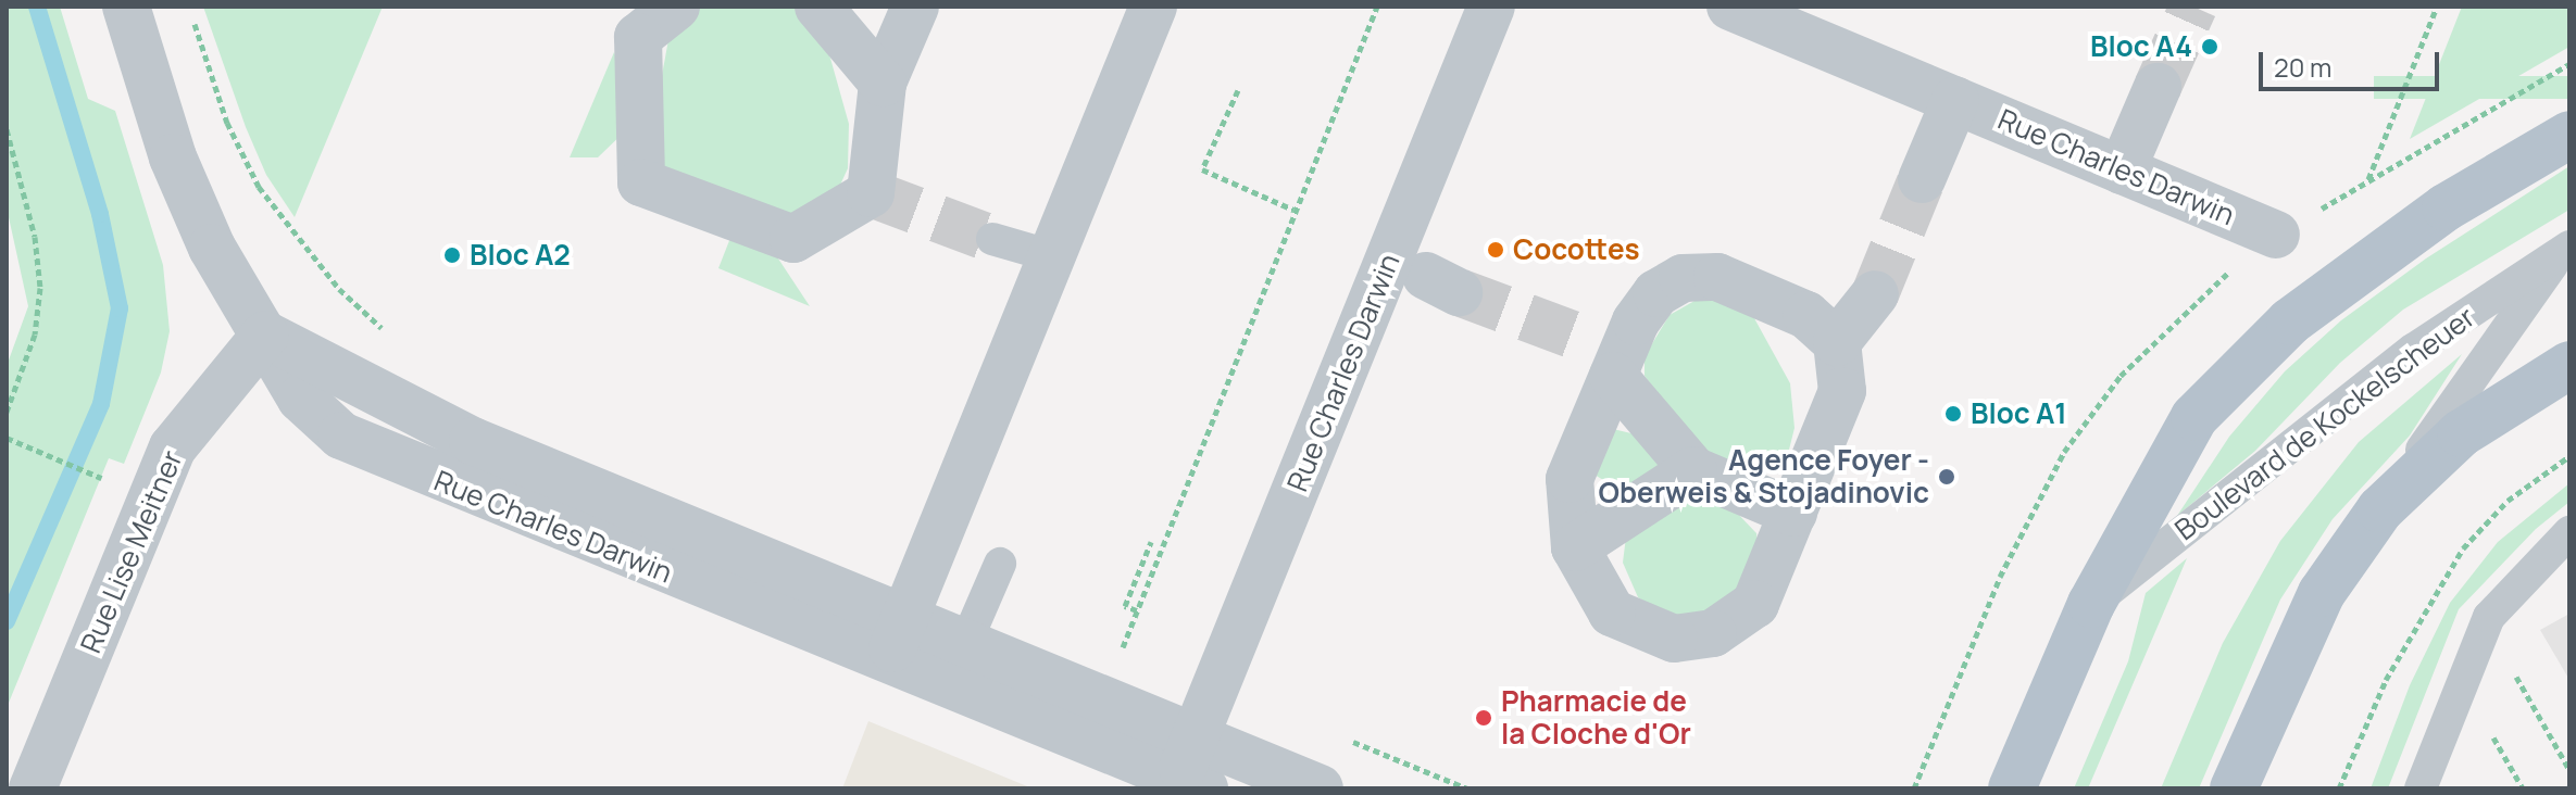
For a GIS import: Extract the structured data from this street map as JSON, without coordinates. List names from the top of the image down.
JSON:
{
  "streets": {
    "main road": ["Boulevard de Kockelscheuer"],
    "street": ["Rue Charles Darwin", "Rue Lise Meitner"]
  },
  "crossings": [
    ["Rue Charles Darwin", "Rue Lise Meitner"]
  ],
  "places": [
    "Bloc A4",
    "Cocottes",
    "Bloc A2",
    "Bloc A1",
    "Agence Foyer - Oberweis & Stojadinovic",
    "Pharmacie de la Cloche d'Or"
  ],
  "scale_bar": "20 m"
}
